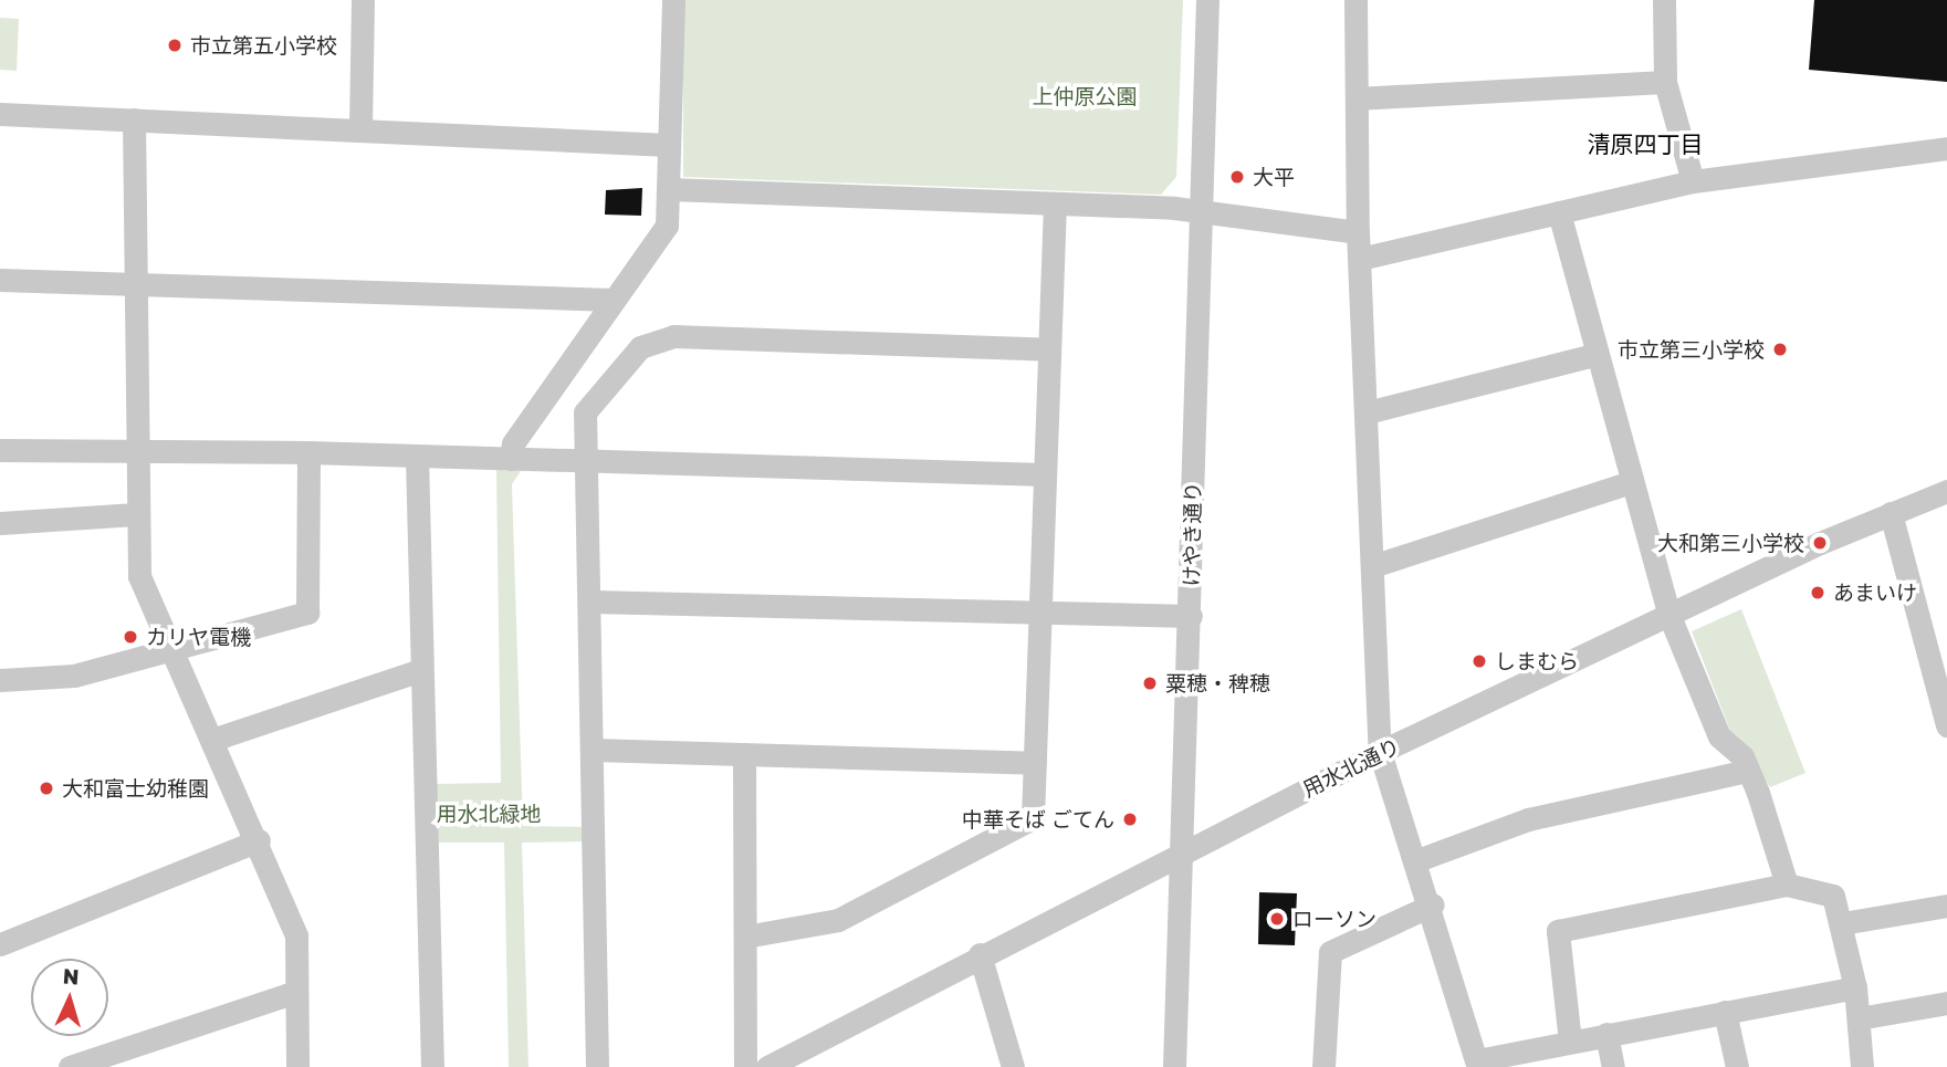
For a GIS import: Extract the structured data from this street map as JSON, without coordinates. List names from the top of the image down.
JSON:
{
  "streets": {
    "street": ["けやき通り", "用水北通り"]
  },
  "crossings": [
    ["けやき通り", "用水北通り"]
  ],
  "districts": ["清原四丁目"],
  "parks": ["上仲原公園", "用水北緑地"],
  "places": [
    "市立第五小学校",
    "大平",
    "市立第三小学校",
    "大和第三小学校",
    "あまいけ",
    "カリヤ電機",
    "しまむら",
    "粟穂・稗穂",
    "大和富士幼稚園",
    "中華そば ごてん",
    "ローソン"
  ],
  "north": "top"
}
